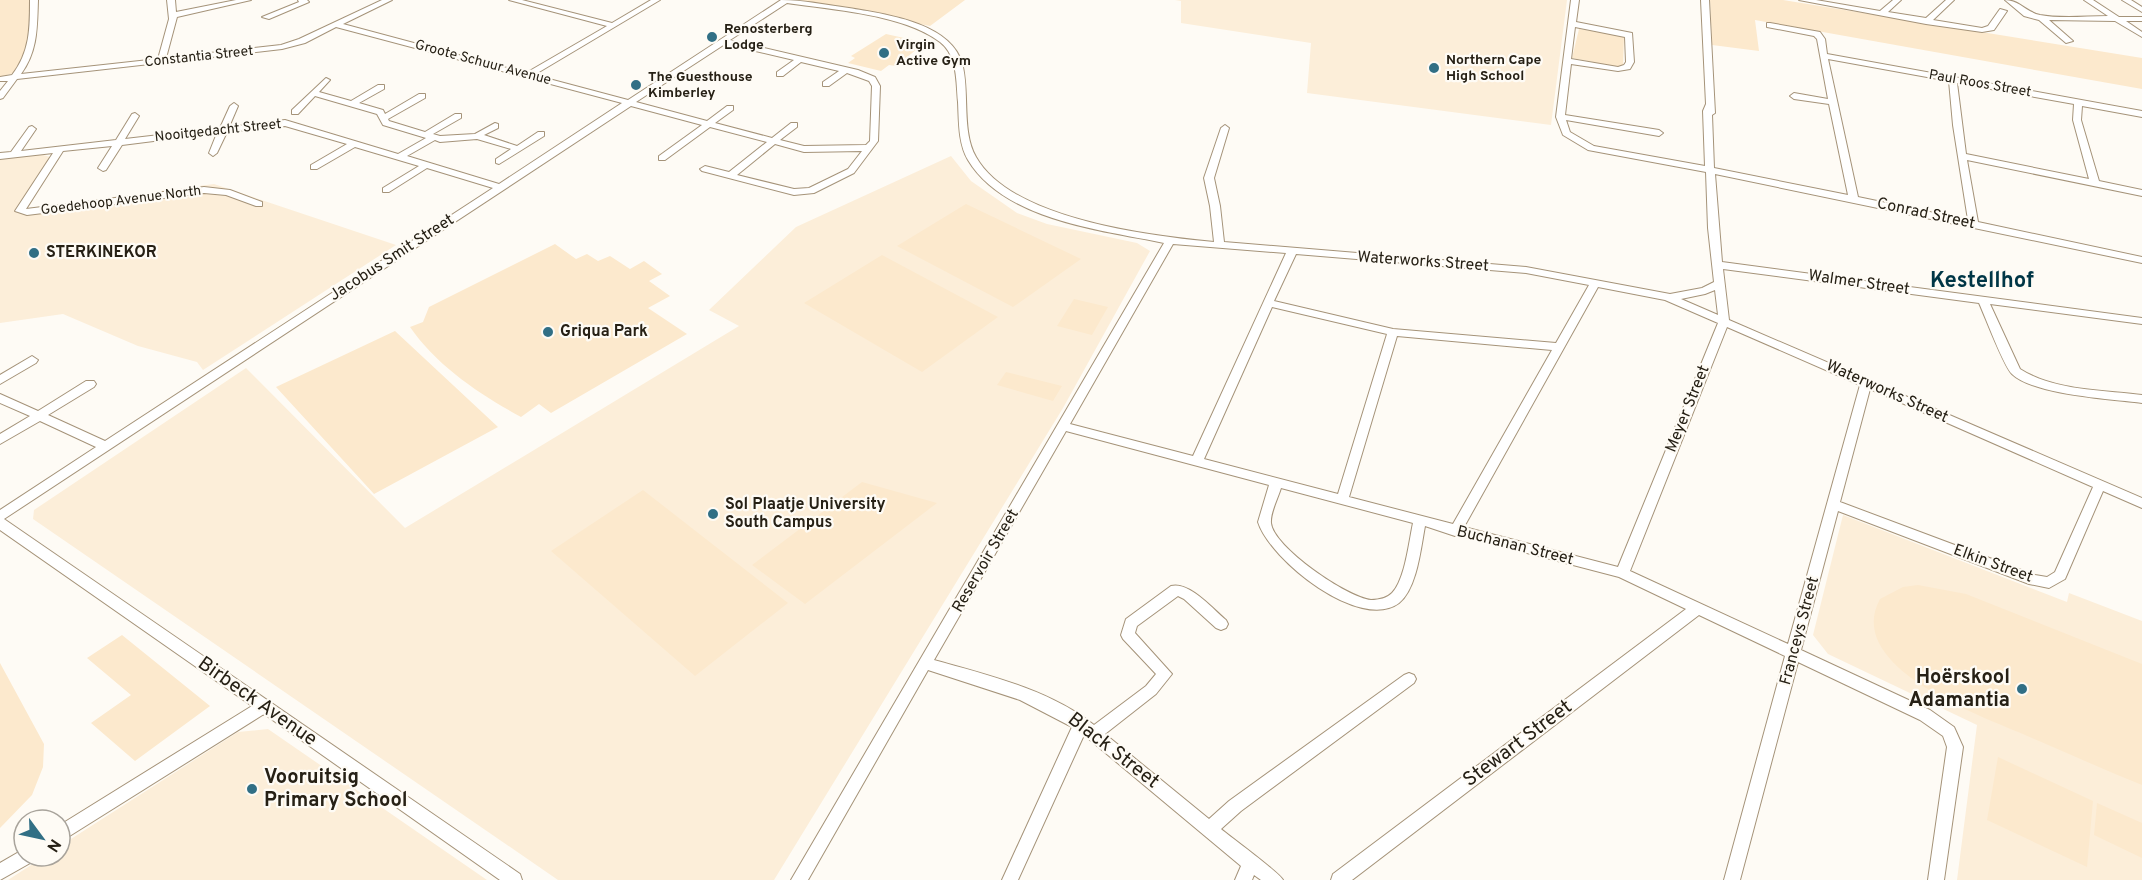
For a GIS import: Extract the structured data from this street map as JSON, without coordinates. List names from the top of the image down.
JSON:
{
  "streets": {
    "street": [
      "Constantia Street",
      "Groote Schuur Avenue",
      "Paul Roos Street",
      "Nooitgedacht Street",
      "Goedehoop Avenue North",
      "Conrad Street",
      "Jacobus Smit Street",
      "Waterworks Street",
      "Walmer Street",
      "Meyer Street",
      "Buchanan Street",
      "Reservoir Street",
      "Elkin Street",
      "Franceys Street",
      "Birbeck Avenue",
      "Stewart Street",
      "Black Street"
    ]
  },
  "crossings": [
    ["Constantia Street", "Groote Schuur Avenue"],
    ["Groote Schuur Avenue", "Jacobus Smit Street"],
    ["Nooitgedacht Street", "Goedehoop Avenue North"],
    ["Nooitgedacht Street", "Jacobus Smit Street"],
    ["Conrad Street", "Meyer Street"],
    ["Jacobus Smit Street", "Waterworks Street"],
    ["Waterworks Street", "Meyer Street"],
    ["Waterworks Street", "Reservoir Street"],
    ["Waterworks Street", "Elkin Street"],
    ["Waterworks Street", "Franceys Street"],
    ["Walmer Street", "Meyer Street"],
    ["Meyer Street", "Buchanan Street"],
    ["Buchanan Street", "Reservoir Street"],
    ["Buchanan Street", "Franceys Street"],
    ["Buchanan Street", "Stewart Street"],
    ["Reservoir Street", "Black Street"],
    ["Elkin Street", "Franceys Street"]
  ],
  "districts": ["Kestellhof"],
  "places": [
    "Renosterberg Lodge",
    "Virgin Active Gym",
    "Northern Cape High School",
    "The Guesthouse Kimberley",
    "STERKINEKOR",
    "Griqua Park",
    "Sol Plaatje University South Campus",
    "Hoërskool Adamantia",
    "Vooruitsig Primary School"
  ],
  "north": "bottom right"
}
